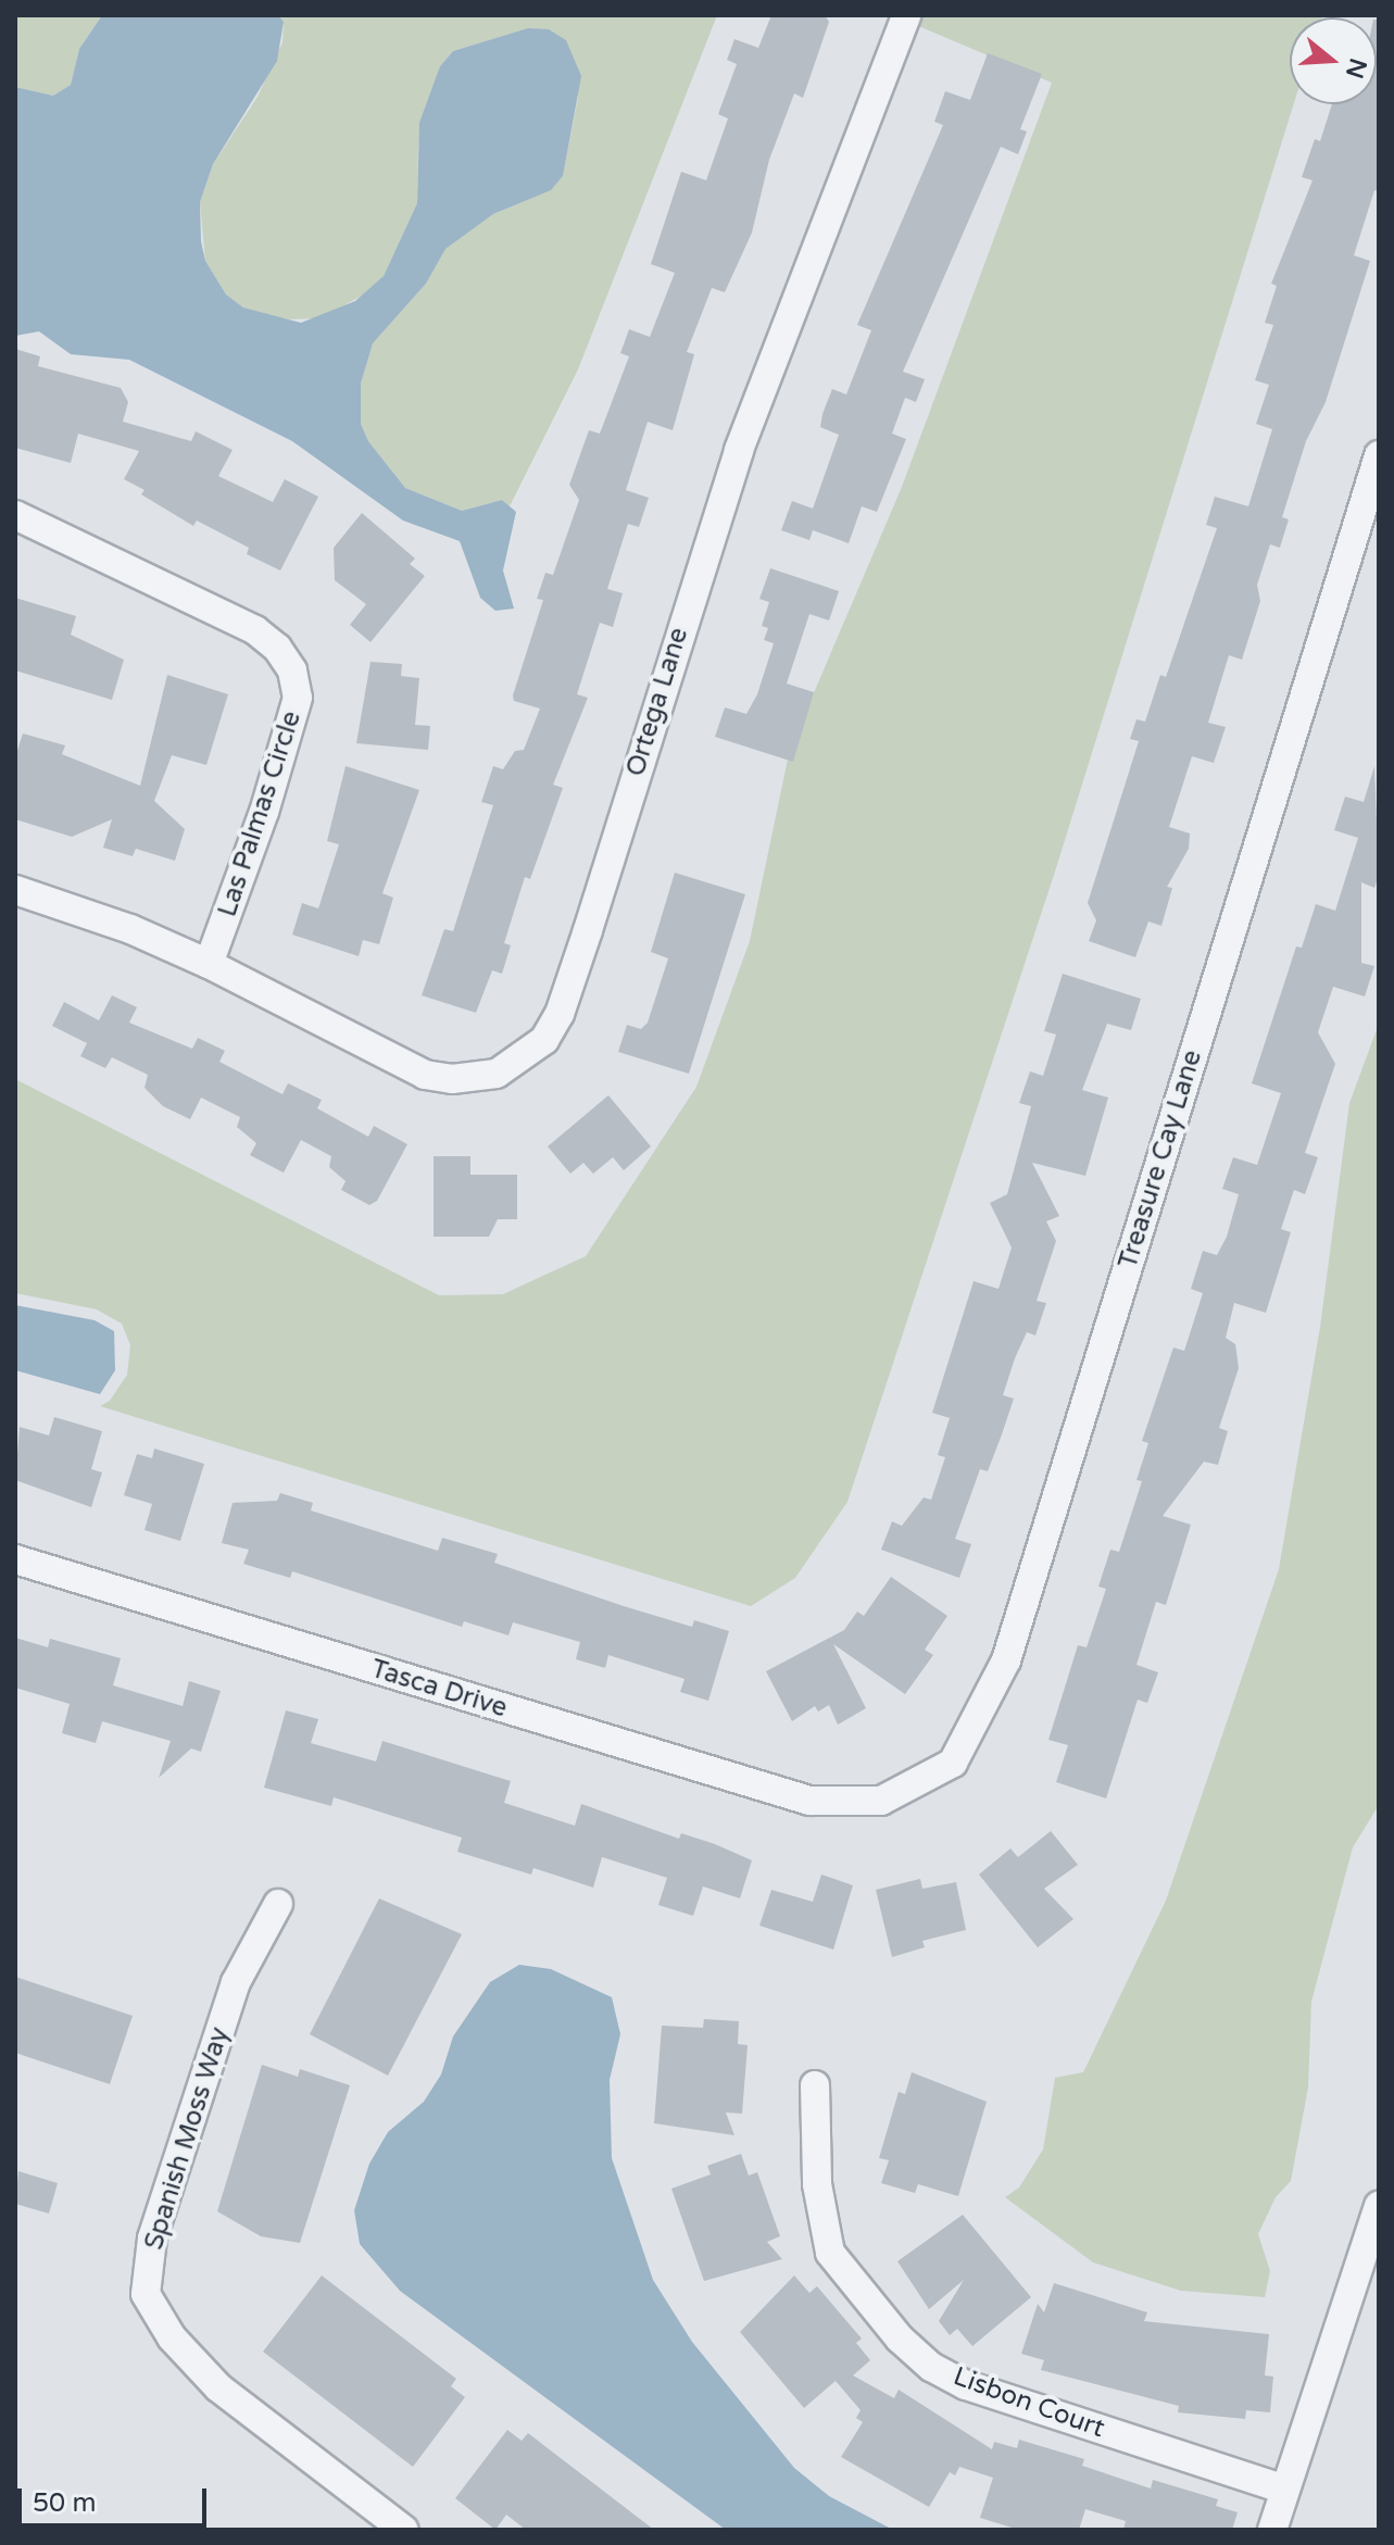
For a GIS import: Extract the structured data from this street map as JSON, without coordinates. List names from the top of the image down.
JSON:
{
  "streets": {
    "street": [
      "Ortega Lane",
      "Las Palmas Circle",
      "Treasure Cay Lane",
      "Tasca Drive",
      "Spanish Moss Way",
      "Lisbon Court"
    ]
  },
  "crossings": [
    ["Ortega Lane", "Las Palmas Circle"],
    ["Treasure Cay Lane", "Tasca Drive"]
  ],
  "scale_bar": "50 m",
  "north": "right"
}
